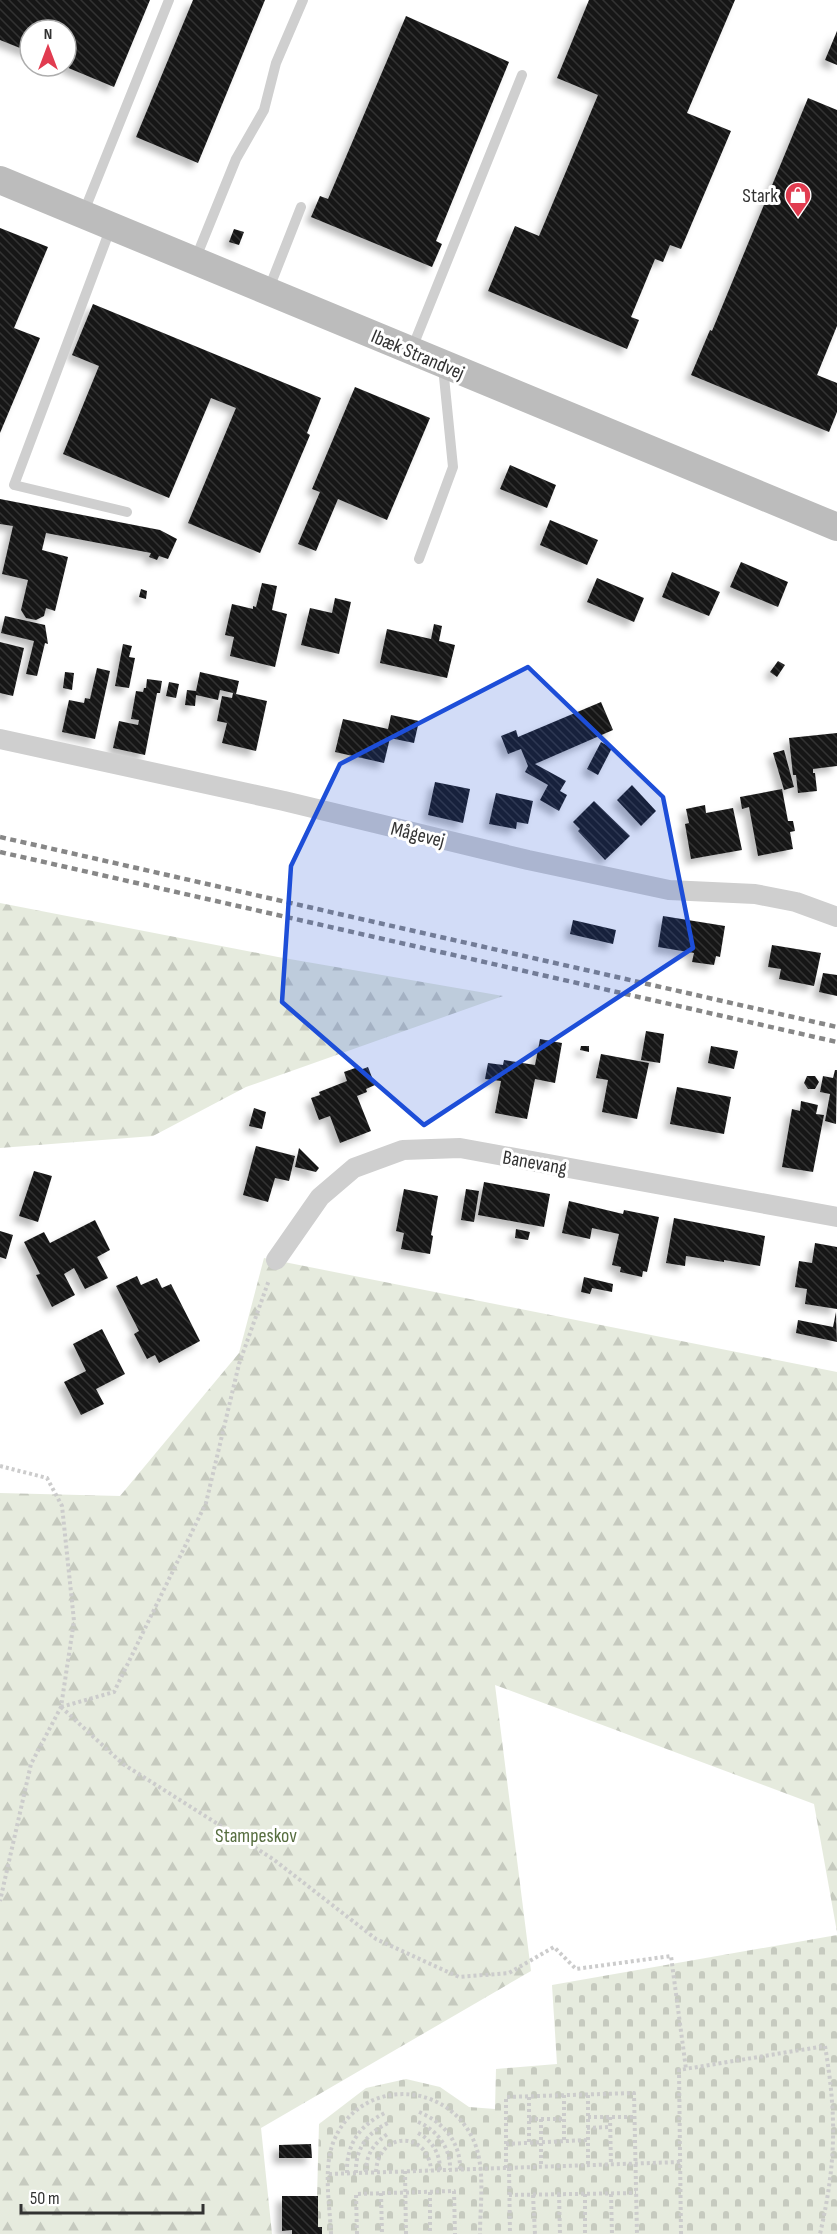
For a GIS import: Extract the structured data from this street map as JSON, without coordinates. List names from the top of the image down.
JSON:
{
  "streets": {
    "street": ["Ibæk Strandvej", "Mågevej", "Banevang"]
  },
  "parks": ["Stampeskov"],
  "places": {
    "shop": ["Stark"]
  },
  "scale_bar": "50 m",
  "north": "top"
}
